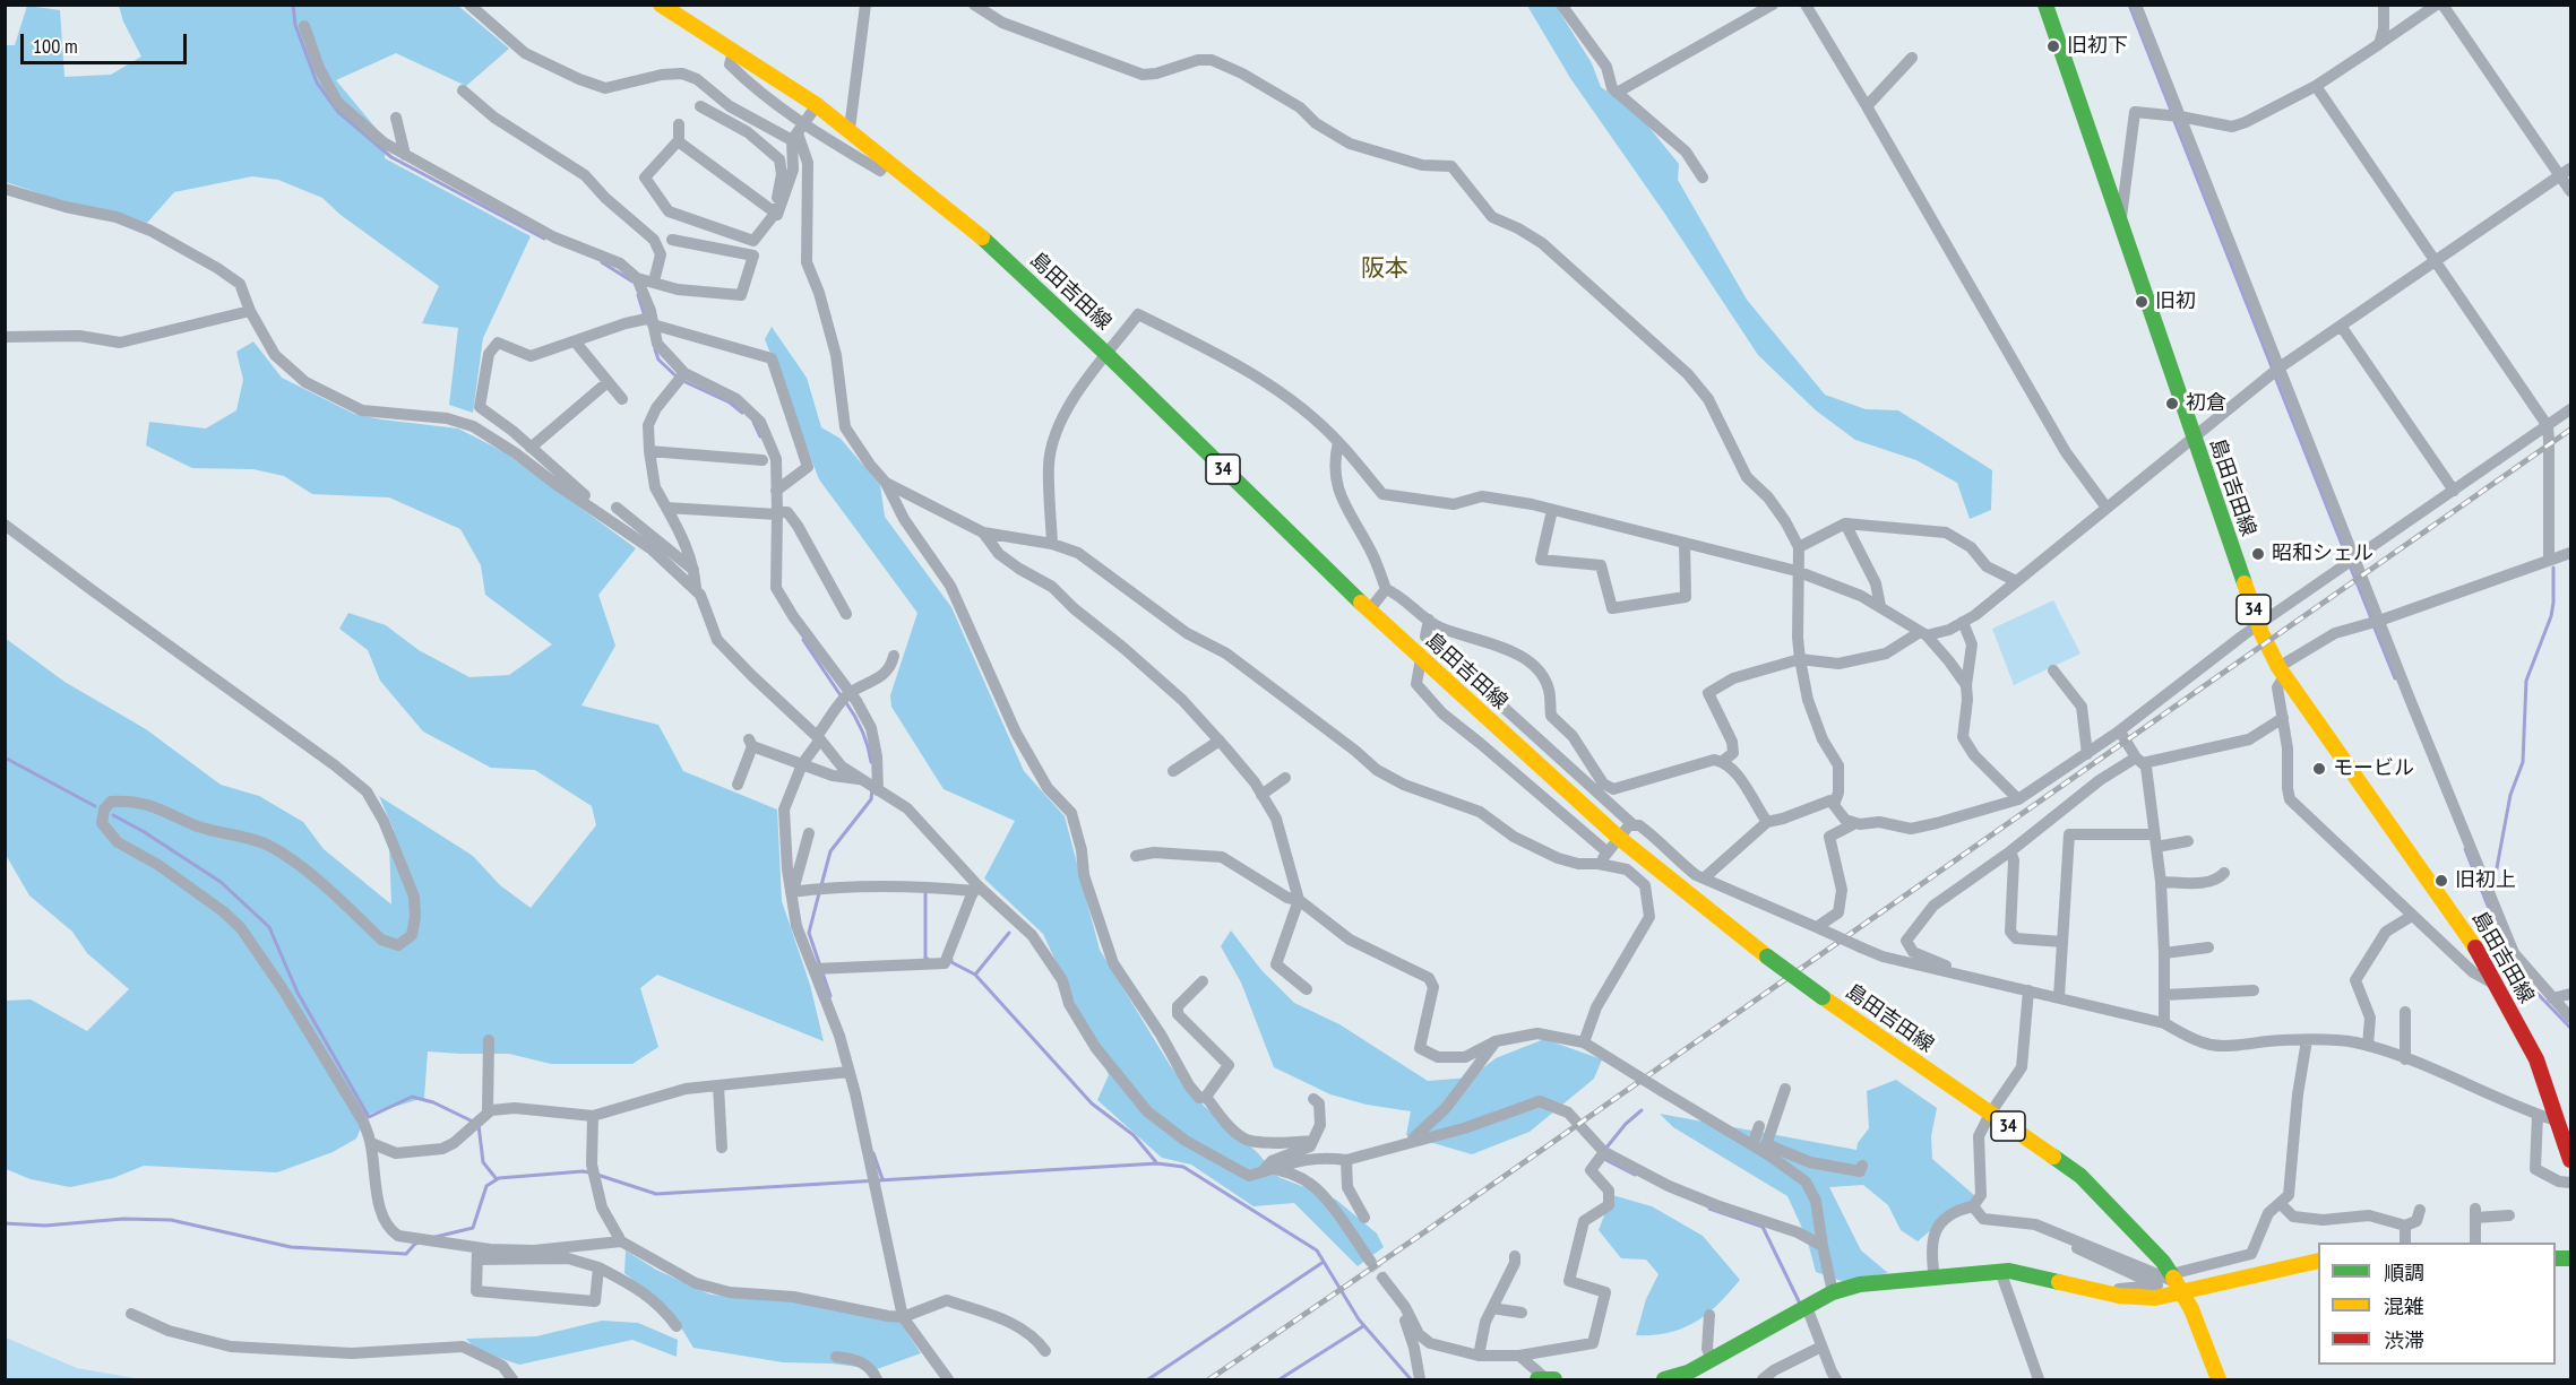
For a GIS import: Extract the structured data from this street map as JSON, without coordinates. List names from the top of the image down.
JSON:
{
  "streets": {
    "main road": ["島田吉田線", "34"]
  },
  "districts": ["阪本"],
  "places": [
    "旧初下",
    "旧初",
    "初倉",
    "昭和シェル",
    "モービル",
    "旧初上"
  ],
  "legend": ["順調", "混雑", "渋滞"],
  "scale_bar": "100 m"
}
